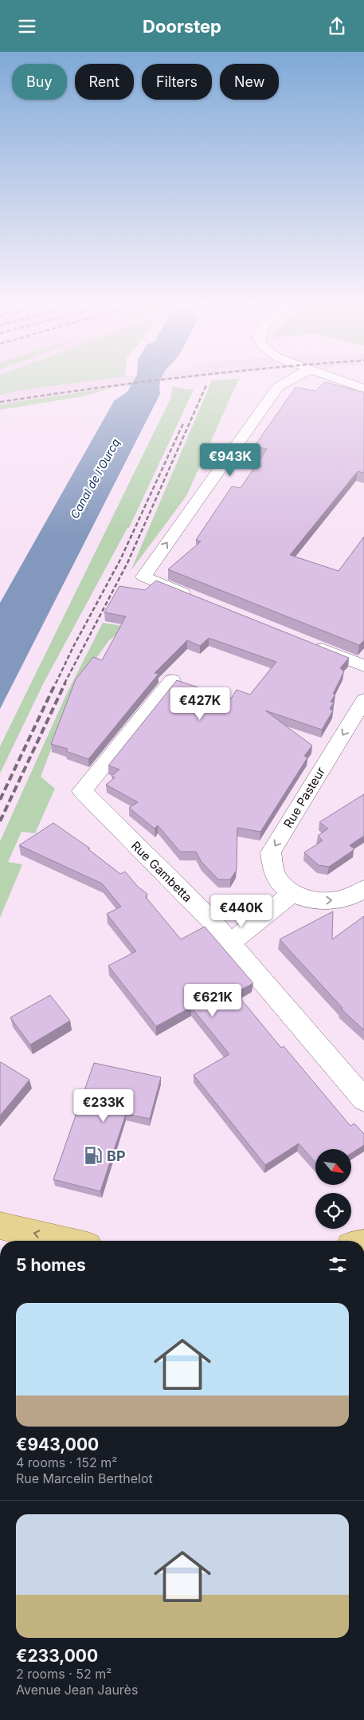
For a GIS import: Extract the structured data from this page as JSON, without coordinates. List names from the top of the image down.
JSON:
{
  "streets": {
    "street": ["Rue Pasteur", "Rue Gambetta"]
  },
  "water": ["Canal de l'Ourcq"],
  "places": {
    "fuel station": ["BP"]
  },
  "north": "bottom right",
  "page": {
    "header": "Doorstep",
    "chip": [
      "Buy",
      "Rent",
      "Filters",
      "New"
    ],
    "price": [
      "€943K",
      "€427K",
      "€440K",
      "€621K",
      "€233K"
    ],
    "heading": "5 homes",
    "list": [
      {
        "name": "€943,000",
        "note": "4 rooms · 152 m² · Rue Marcelin Berthelot"
      },
      {
        "name": "€233,000",
        "note": "2 rooms · 52 m² · Avenue Jean Jaurès"
      }
    ]
  }
}
